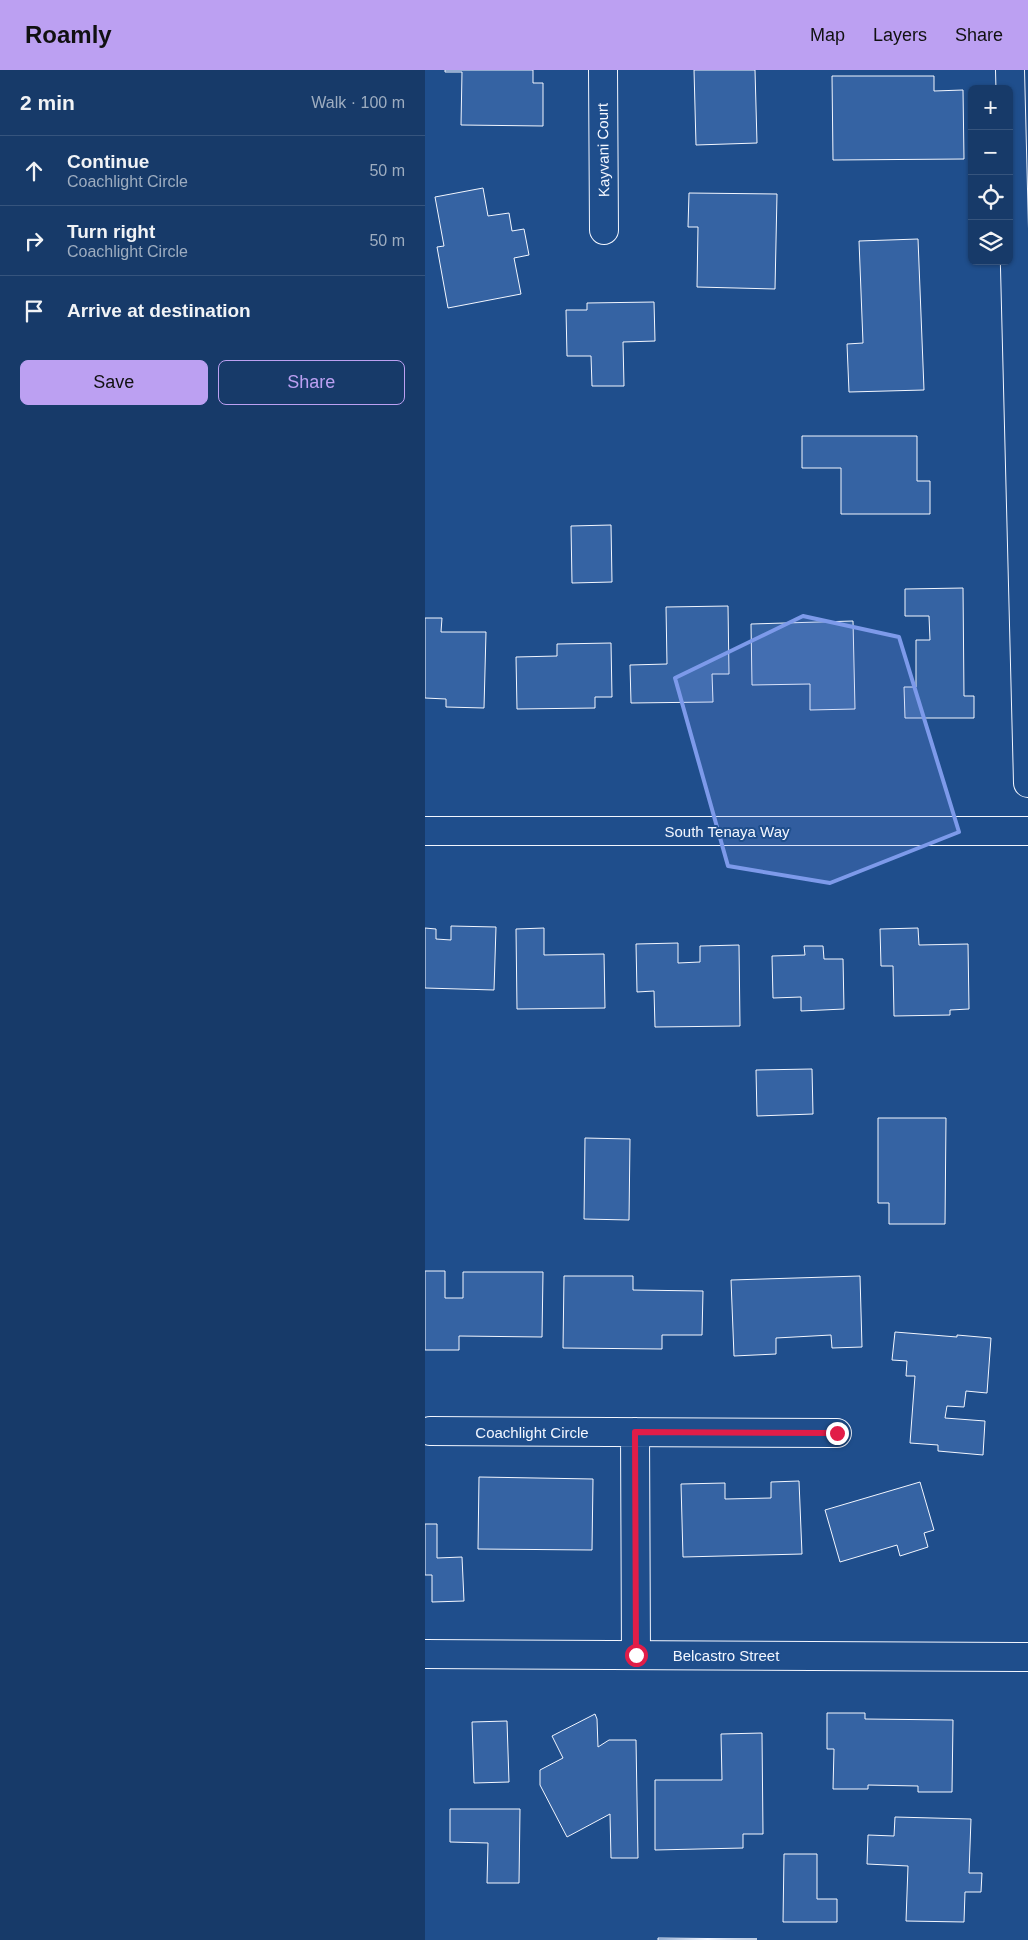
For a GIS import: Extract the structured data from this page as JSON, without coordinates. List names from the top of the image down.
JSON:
{
  "streets": {
    "street": [
      "Kayvani Court",
      "South Tenaya Way",
      "Coachlight Circle",
      "Belcastro Street"
    ]
  },
  "page": {
    "header": "Roamly",
    "nav": ["Map", "Layers", "Share"],
    "heading": ["2 min", "Walk · 100 m"],
    "map_buttons": ["+", "−"],
    "list": [
      ["Continue", "Coachlight Circle", "50 m"],
      ["Turn right", "Coachlight Circle", "50 m"],
      "Arrive at destination"
    ],
    "buttons": ["Save", "Share"]
  }
}
